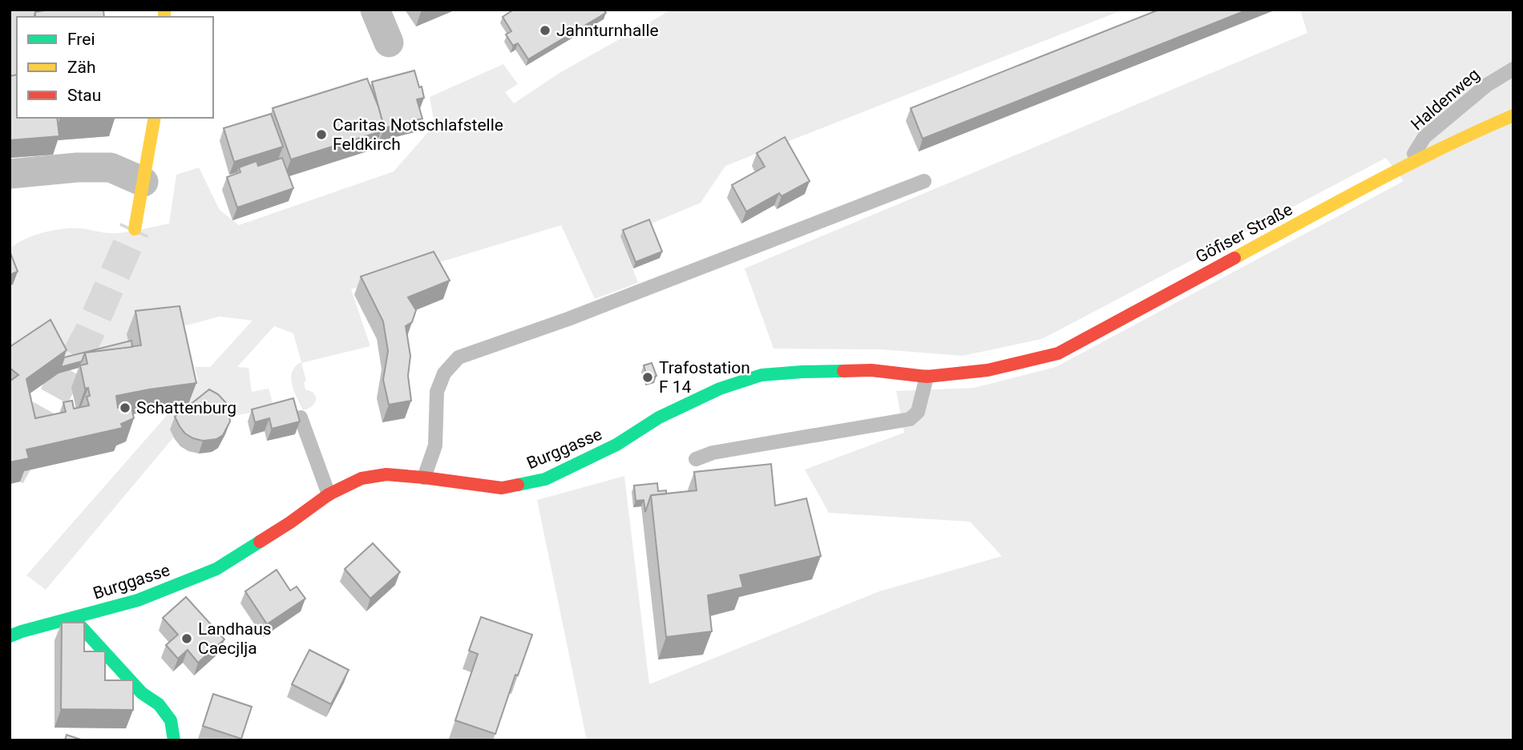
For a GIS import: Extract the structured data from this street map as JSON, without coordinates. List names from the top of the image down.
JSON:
{
  "streets": {
    "main road": ["Göfiser Straße", "Burggasse"],
    "lane": ["Haldenweg"]
  },
  "crossings": [
    ["Haldenweg", "Göfiser Straße"],
    ["Göfiser Straße", "Burggasse"]
  ],
  "places": [
    "Jahnturnhalle",
    "Caritas Notschlafstelle Feldkirch",
    "Trafostation F 14",
    "Schattenburg",
    "Landhaus Caecjlja"
  ],
  "legend": ["Frei", "Zäh", "Stau"]
}
